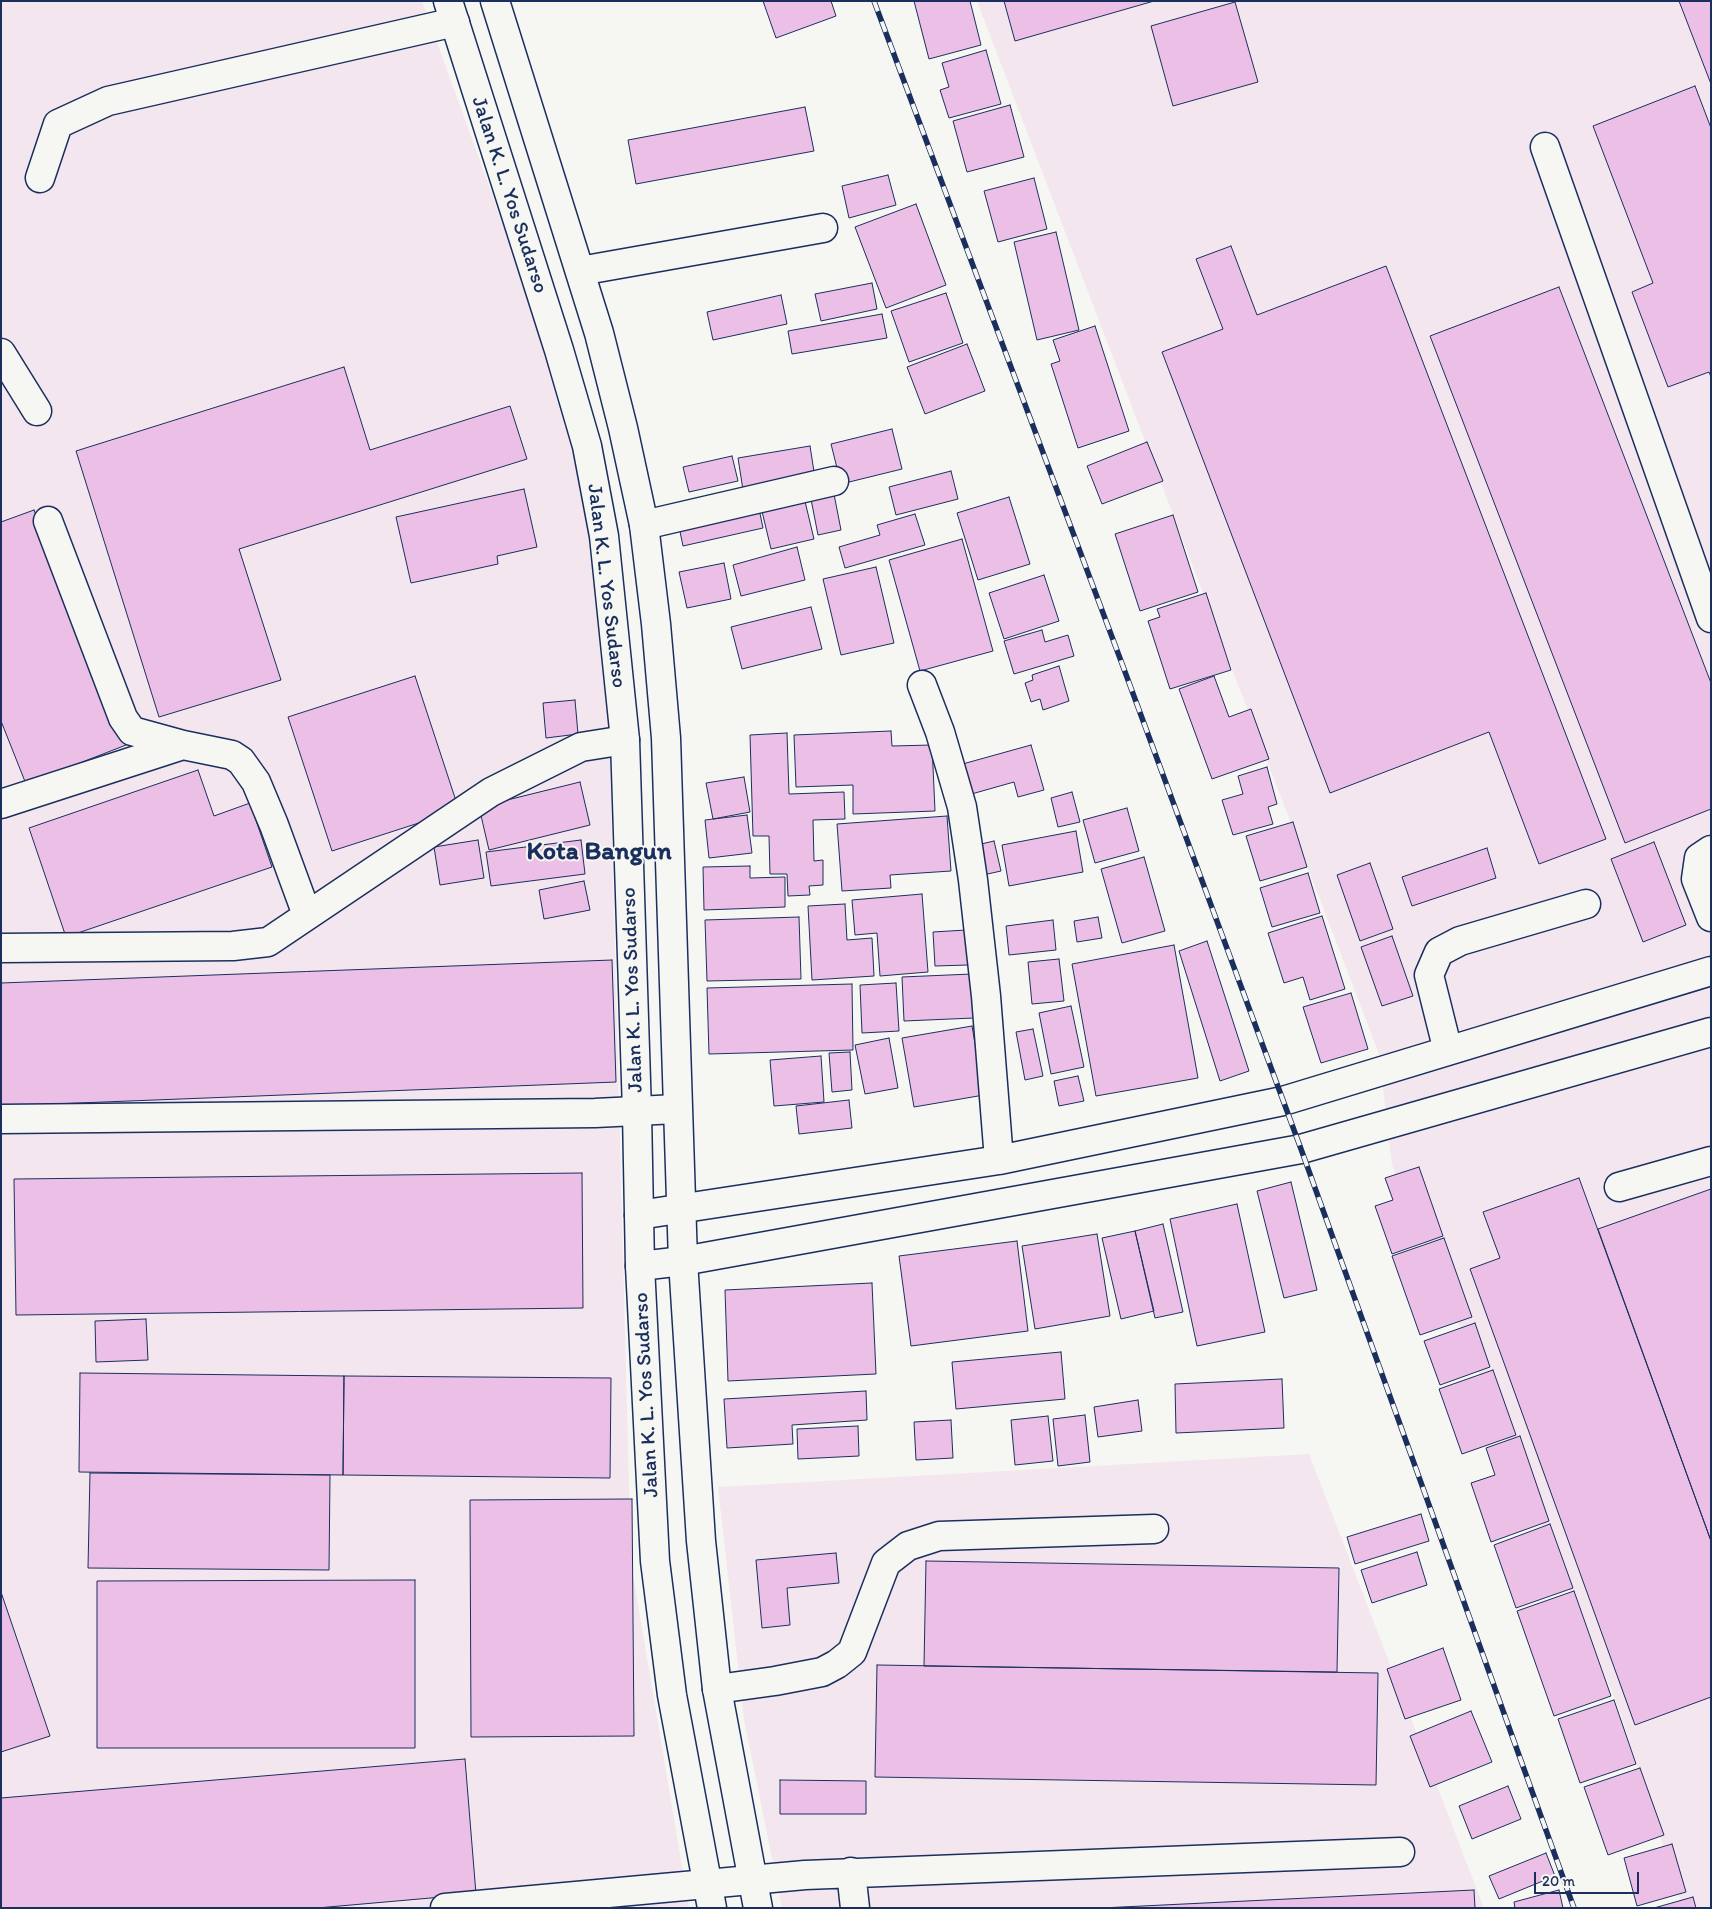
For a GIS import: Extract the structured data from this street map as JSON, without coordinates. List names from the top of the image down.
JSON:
{
  "streets": {
    "main road": ["Jalan K. L. Yos Sudarso"]
  },
  "districts": ["Kota Bangun"],
  "scale_bar": "20 m"
}
